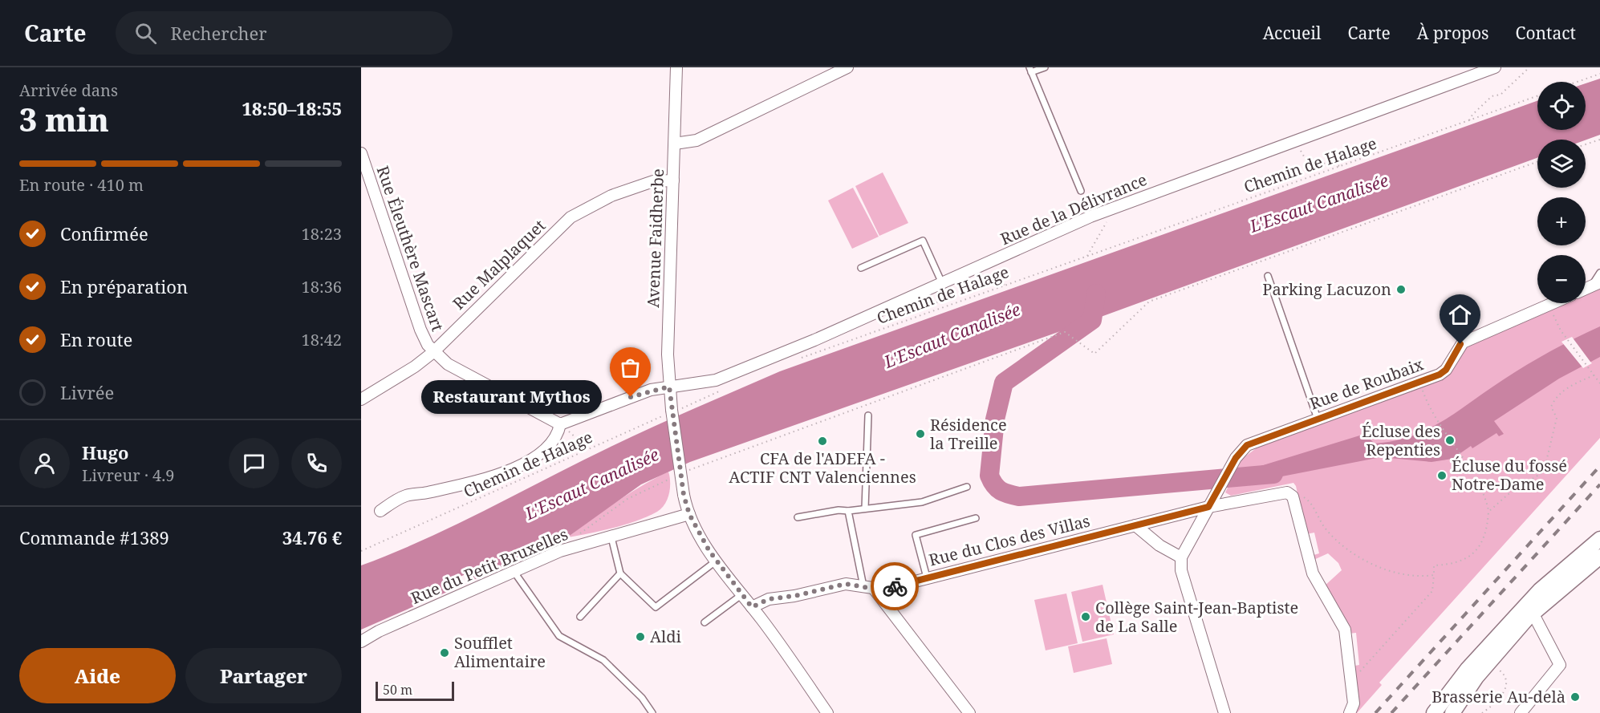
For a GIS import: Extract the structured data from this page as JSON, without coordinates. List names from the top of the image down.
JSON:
{
  "streets": {
    "street": [
      "Rue de la Délivrance",
      "Avenue Faidherbe",
      "Rue Éleuthère Mascart",
      "Rue Malplaquet",
      "Rue de Roubaix",
      "Rue du Clos des Villas",
      "Rue du Petit Bruxelles"
    ],
    "path": ["Chemin de Halage"]
  },
  "crossings": [
    ["Chemin de Halage", "Avenue Faidherbe"],
    ["Rue de la Délivrance", "Avenue Faidherbe"],
    ["Avenue Faidherbe", "Rue Malplaquet"],
    ["Avenue Faidherbe", "Rue du Clos des Villas"],
    ["Avenue Faidherbe", "Rue du Petit Bruxelles"],
    ["Rue Éleuthère Mascart", "Rue Malplaquet"],
    ["Rue de Roubaix", "Rue du Clos des Villas"]
  ],
  "water": ["L'Escaut Canalisée"],
  "places": [
    "Parking Lacuzon",
    "Restaurant Mythos",
    "Résidence la Treille",
    "Écluse des Repenties",
    "CFA de l'ADEFA - ACTIF CNT Valenciennes",
    "Écluse du fossé Notre-Dame",
    "Collège Saint-Jean-Baptiste de La Salle",
    "Aldi",
    "Soufflet Alimentaire",
    "Brasserie Au-delà"
  ],
  "scale_bar": "50 m",
  "page": {
    "header": "Carte",
    "search": "Rechercher",
    "nav": [
      "Accueil",
      "Carte",
      "À propos",
      "Contact"
    ],
    "heading": ["3 min", "Arrivée dans", "18:50–18:55"],
    "panel": [
      "Hugo",
      "Livreur · 4.9",
      "Commande #1389",
      "34.76 €"
    ],
    "map_buttons": ["+", "−"],
    "bar": "En route · 410 m",
    "list": [
      ["Confirmée", "18:23"],
      ["En préparation", "18:36"],
      ["En route", "18:42"],
      "Livrée"
    ],
    "bubble": "Restaurant Mythos",
    "buttons": ["Aide", "Partager"],
    "scale": "50 m"
  }
}
